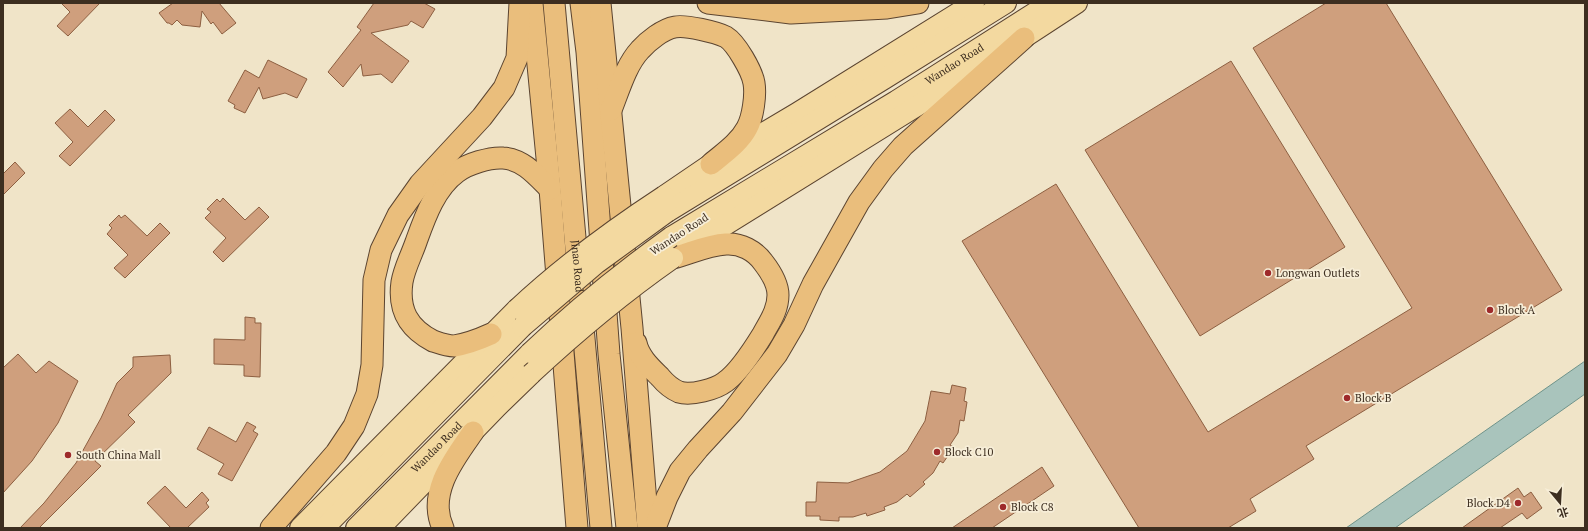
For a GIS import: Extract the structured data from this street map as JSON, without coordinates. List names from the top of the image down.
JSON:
{
  "streets": {
    "highway": ["Jinao Road"],
    "main road": ["Wandao Road"]
  },
  "places": [
    "Longwan Outlets",
    "Block A",
    "Block B",
    "Block C10",
    "South China Mall",
    "Block D4",
    "Block C8"
  ],
  "north": "bottom"
}
